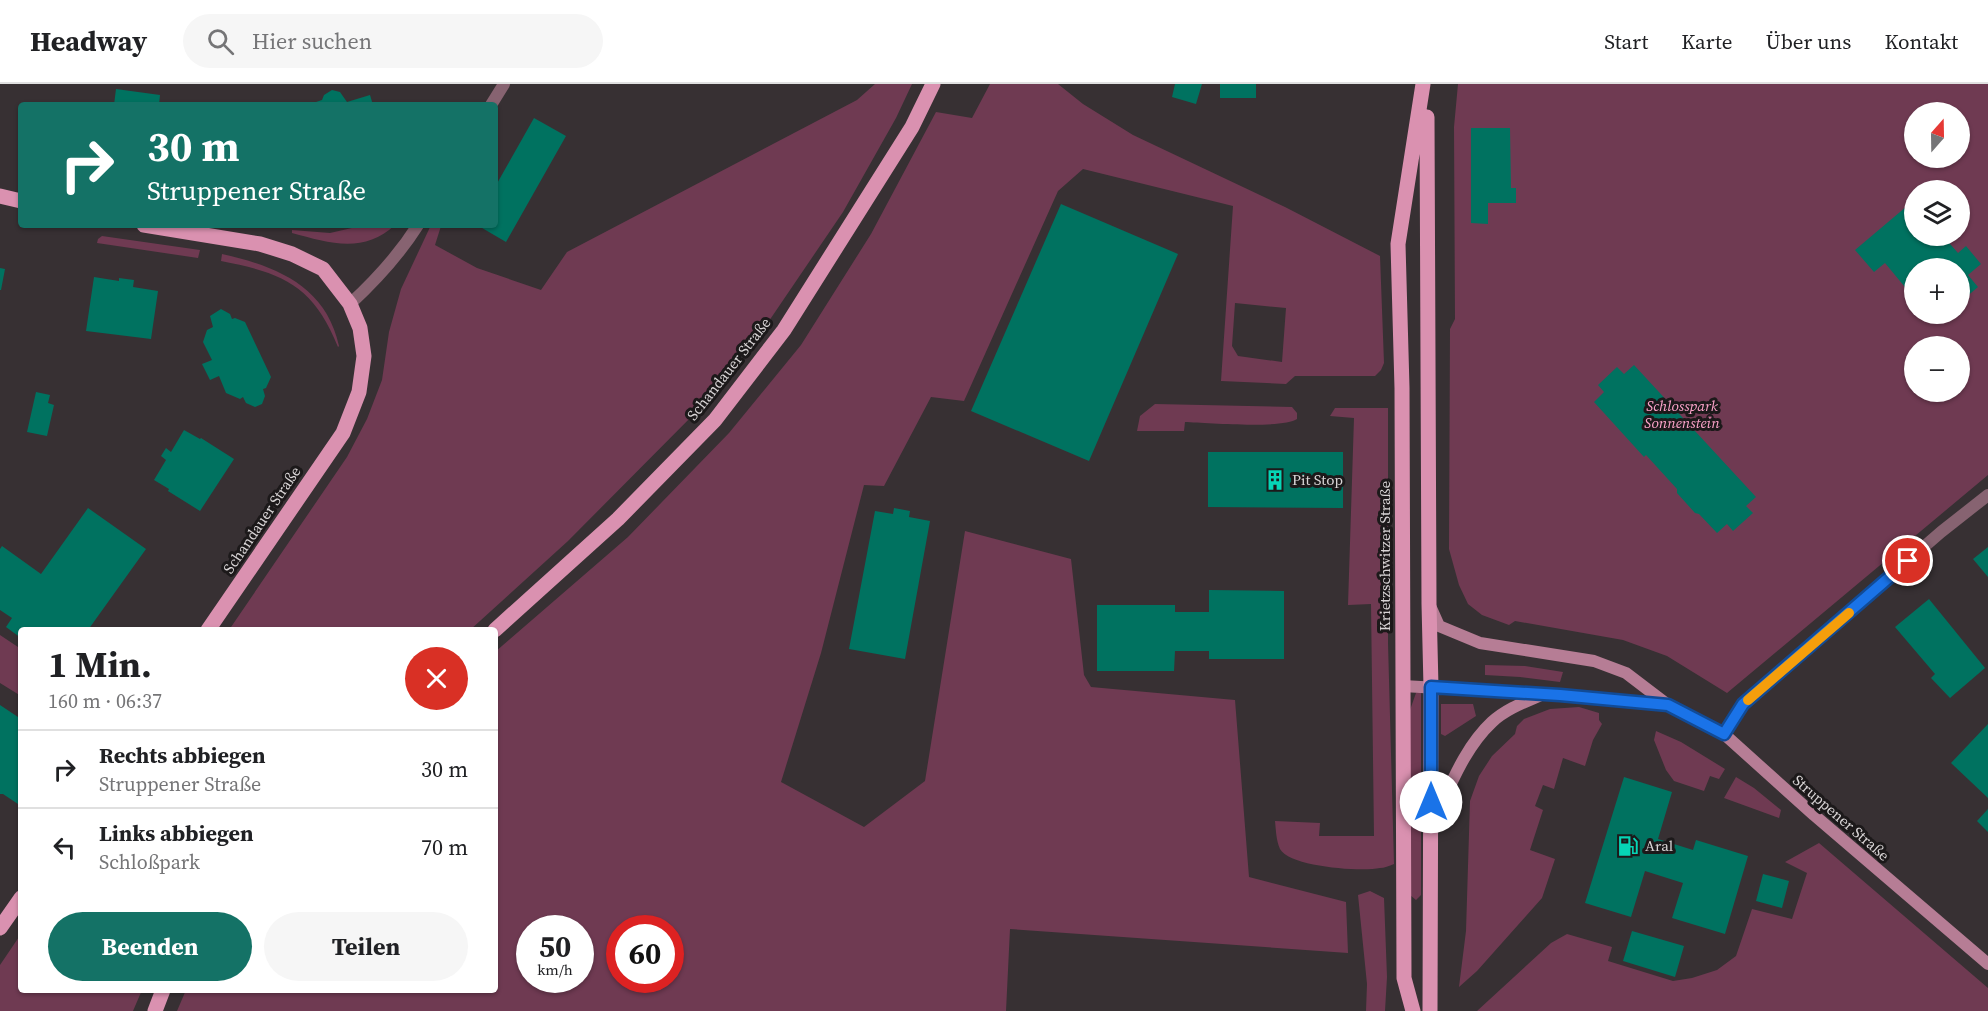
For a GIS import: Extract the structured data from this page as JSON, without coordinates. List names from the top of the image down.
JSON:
{
  "streets": {
    "main road": ["Schandauer Straße", "Krietzschwitzer Straße", "Struppener Straße"]
  },
  "crossings": [
    ["Krietzschwitzer Straße", "Struppener Straße"]
  ],
  "parks": ["Schlosspark Sonnenstein"],
  "places": {
    "building": ["Pit Stop"],
    "fuel station": ["Aral"]
  },
  "north": "top",
  "page": {
    "header": "Headway",
    "search": "Hier suchen",
    "nav": [
      "Start",
      "Karte",
      "Über uns",
      "Kontakt"
    ],
    "map_buttons": ["+", "−"],
    "turn": ["30 m", "Struppener Straße"],
    "heading": ["1 Min.", "160 m · 06:37"],
    "list": [
      {
        "name": "Rechts abbiegen",
        "note": "Struppener Straße",
        "value": "30 m"
      },
      {
        "name": "Links abbiegen",
        "note": "Schloßpark",
        "value": "70 m"
      }
    ],
    "buttons": ["Beenden", "Teilen"],
    "speed": "50 km/h",
    "limit": "60"
  }
}
